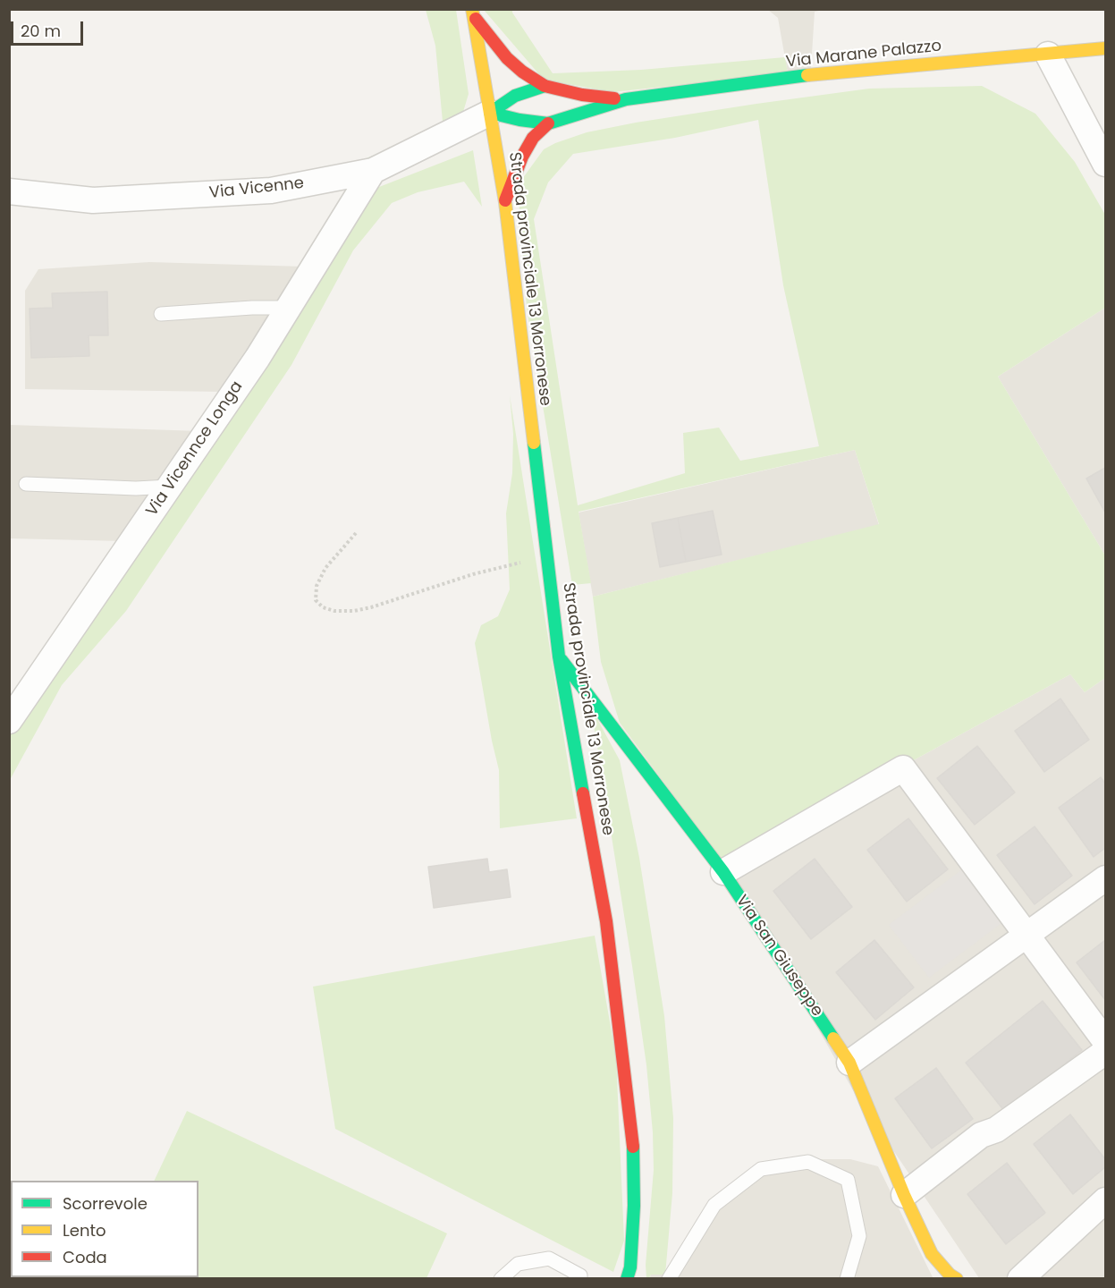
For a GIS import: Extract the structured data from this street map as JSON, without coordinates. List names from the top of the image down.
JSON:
{
  "streets": {
    "main road": ["Via Marane Palazzo", "Strada provinciale 13 Morronese", "Via San Giuseppe"],
    "street": ["Via Vicenne", "Via Vicennce Longa"]
  },
  "crossings": [
    ["Via Marane Palazzo", "Via Vicenne"],
    ["Via Marane Palazzo", "Strada provinciale 13 Morronese"],
    ["Via Vicenne", "Strada provinciale 13 Morronese"],
    ["Via Vicenne", "Via Vicennce Longa"],
    ["Strada provinciale 13 Morronese", "Via San Giuseppe"]
  ],
  "legend": ["Scorrevole", "Lento", "Coda"],
  "scale_bar": "20 m"
}
